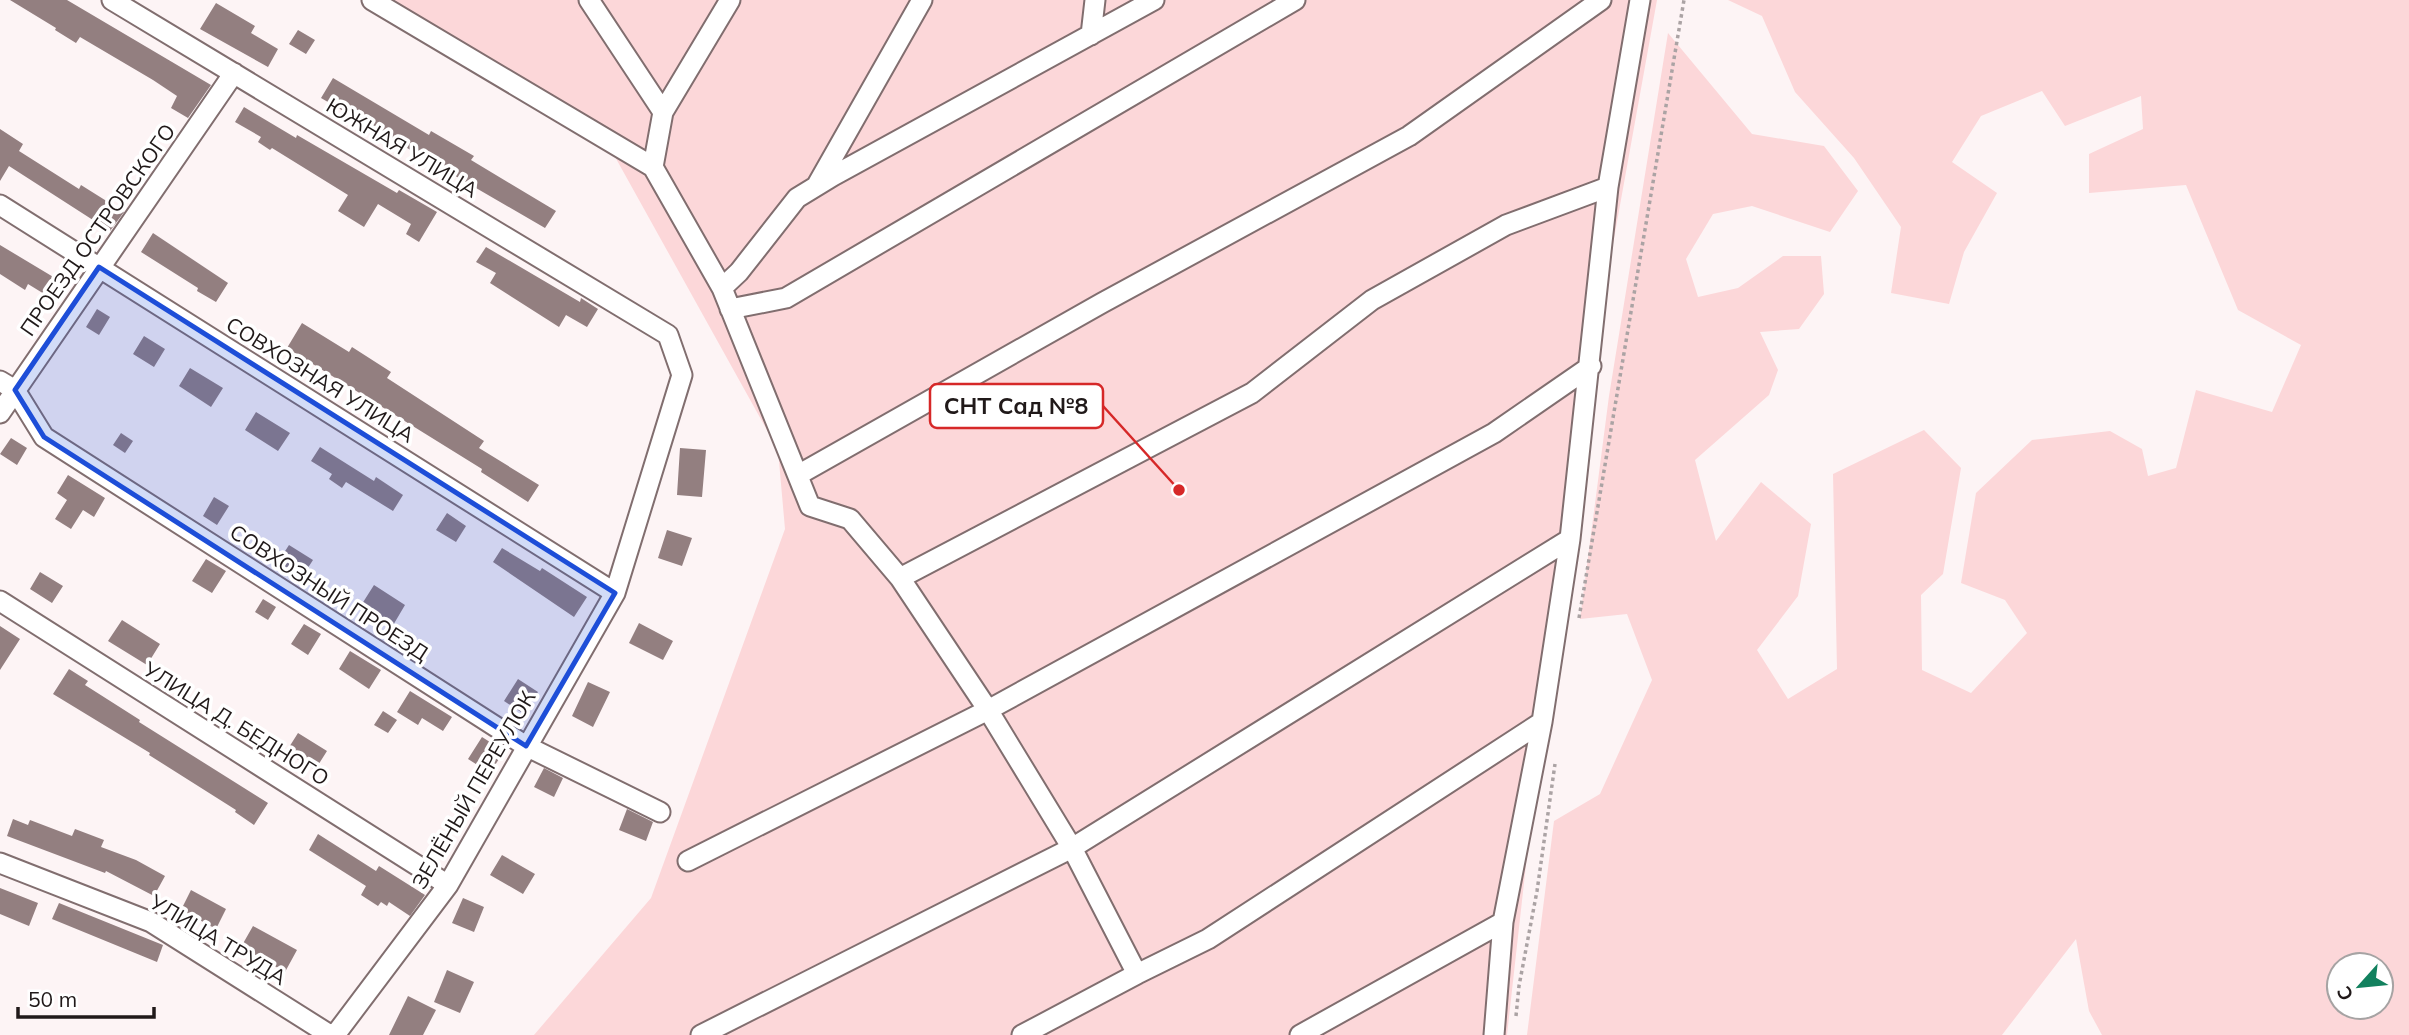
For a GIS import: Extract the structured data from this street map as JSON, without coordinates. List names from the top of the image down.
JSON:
{
  "streets": {
    "street": [
      "ЮЖНАЯ УЛИЦА",
      "ПРОЕЗД ОСТРОВСКОГО",
      "СОВХОЗНАЯ УЛИЦА",
      "СОВХОЗНЫЙ ПРОЕЗД",
      "УЛИЦА Д. БЕДНОГО",
      "ЗЕЛЁНЫЙ ПЕРЕУЛОК",
      "УЛИЦА ТРУДА"
    ]
  },
  "crossings": [
    ["ЮЖНАЯ УЛИЦА", "ПРОЕЗД ОСТРОВСКОГО"],
    ["ЮЖНАЯ УЛИЦА", "ЗЕЛЁНЫЙ ПЕРЕУЛОК"],
    ["ПРОЕЗД ОСТРОВСКОГО", "СОВХОЗНАЯ УЛИЦА"],
    ["ПРОЕЗД ОСТРОВСКОГО", "СОВХОЗНЫЙ ПРОЕЗД"],
    ["СОВХОЗНАЯ УЛИЦА", "ЗЕЛЁНЫЙ ПЕРЕУЛОК"],
    ["СОВХОЗНЫЙ ПРОЕЗД", "ЗЕЛЁНЫЙ ПЕРЕУЛОК"],
    ["УЛИЦА Д. БЕДНОГО", "ЗЕЛЁНЫЙ ПЕРЕУЛОК"],
    ["ЗЕЛЁНЫЙ ПЕРЕУЛОК", "УЛИЦА ТРУДА"]
  ],
  "places": ["СНТ Сад №8"],
  "scale_bar": "50 m",
  "north": "bottom left"
}
